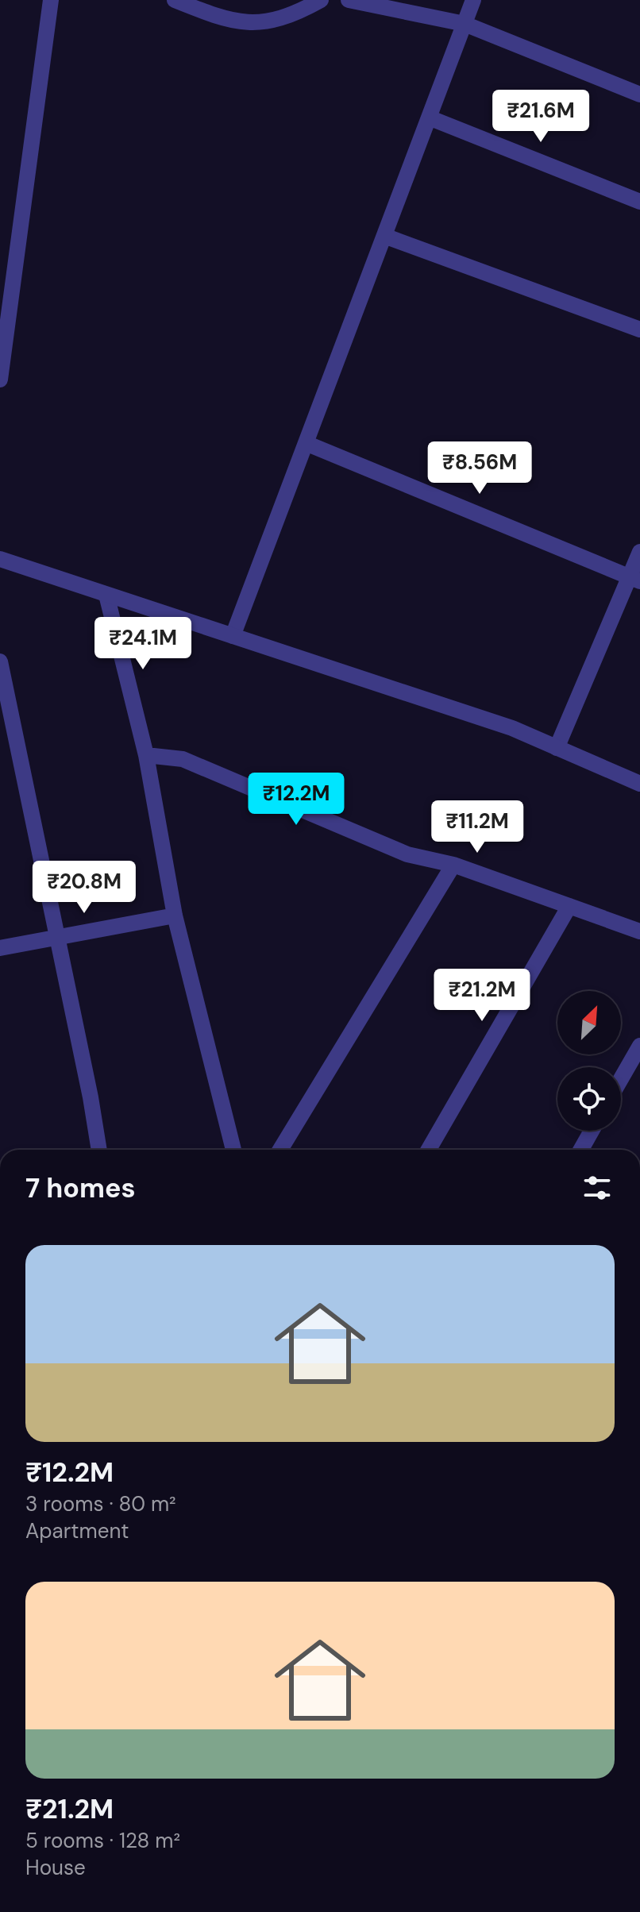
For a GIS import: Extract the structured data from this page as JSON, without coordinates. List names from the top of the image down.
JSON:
{
  "north": "top right",
  "page": {
    "price": [
      "₹21.6M",
      "₹8.56M",
      "₹24.1M",
      "₹12.2M",
      "₹11.2M",
      "₹20.8M",
      "₹21.2M"
    ],
    "heading": "7 homes",
    "list": [
      {
        "name": "₹12.2M",
        "note": "3 rooms · 80 m² · Apartment"
      },
      {
        "name": "₹21.2M",
        "note": "5 rooms · 128 m² · House"
      }
    ]
  }
}
